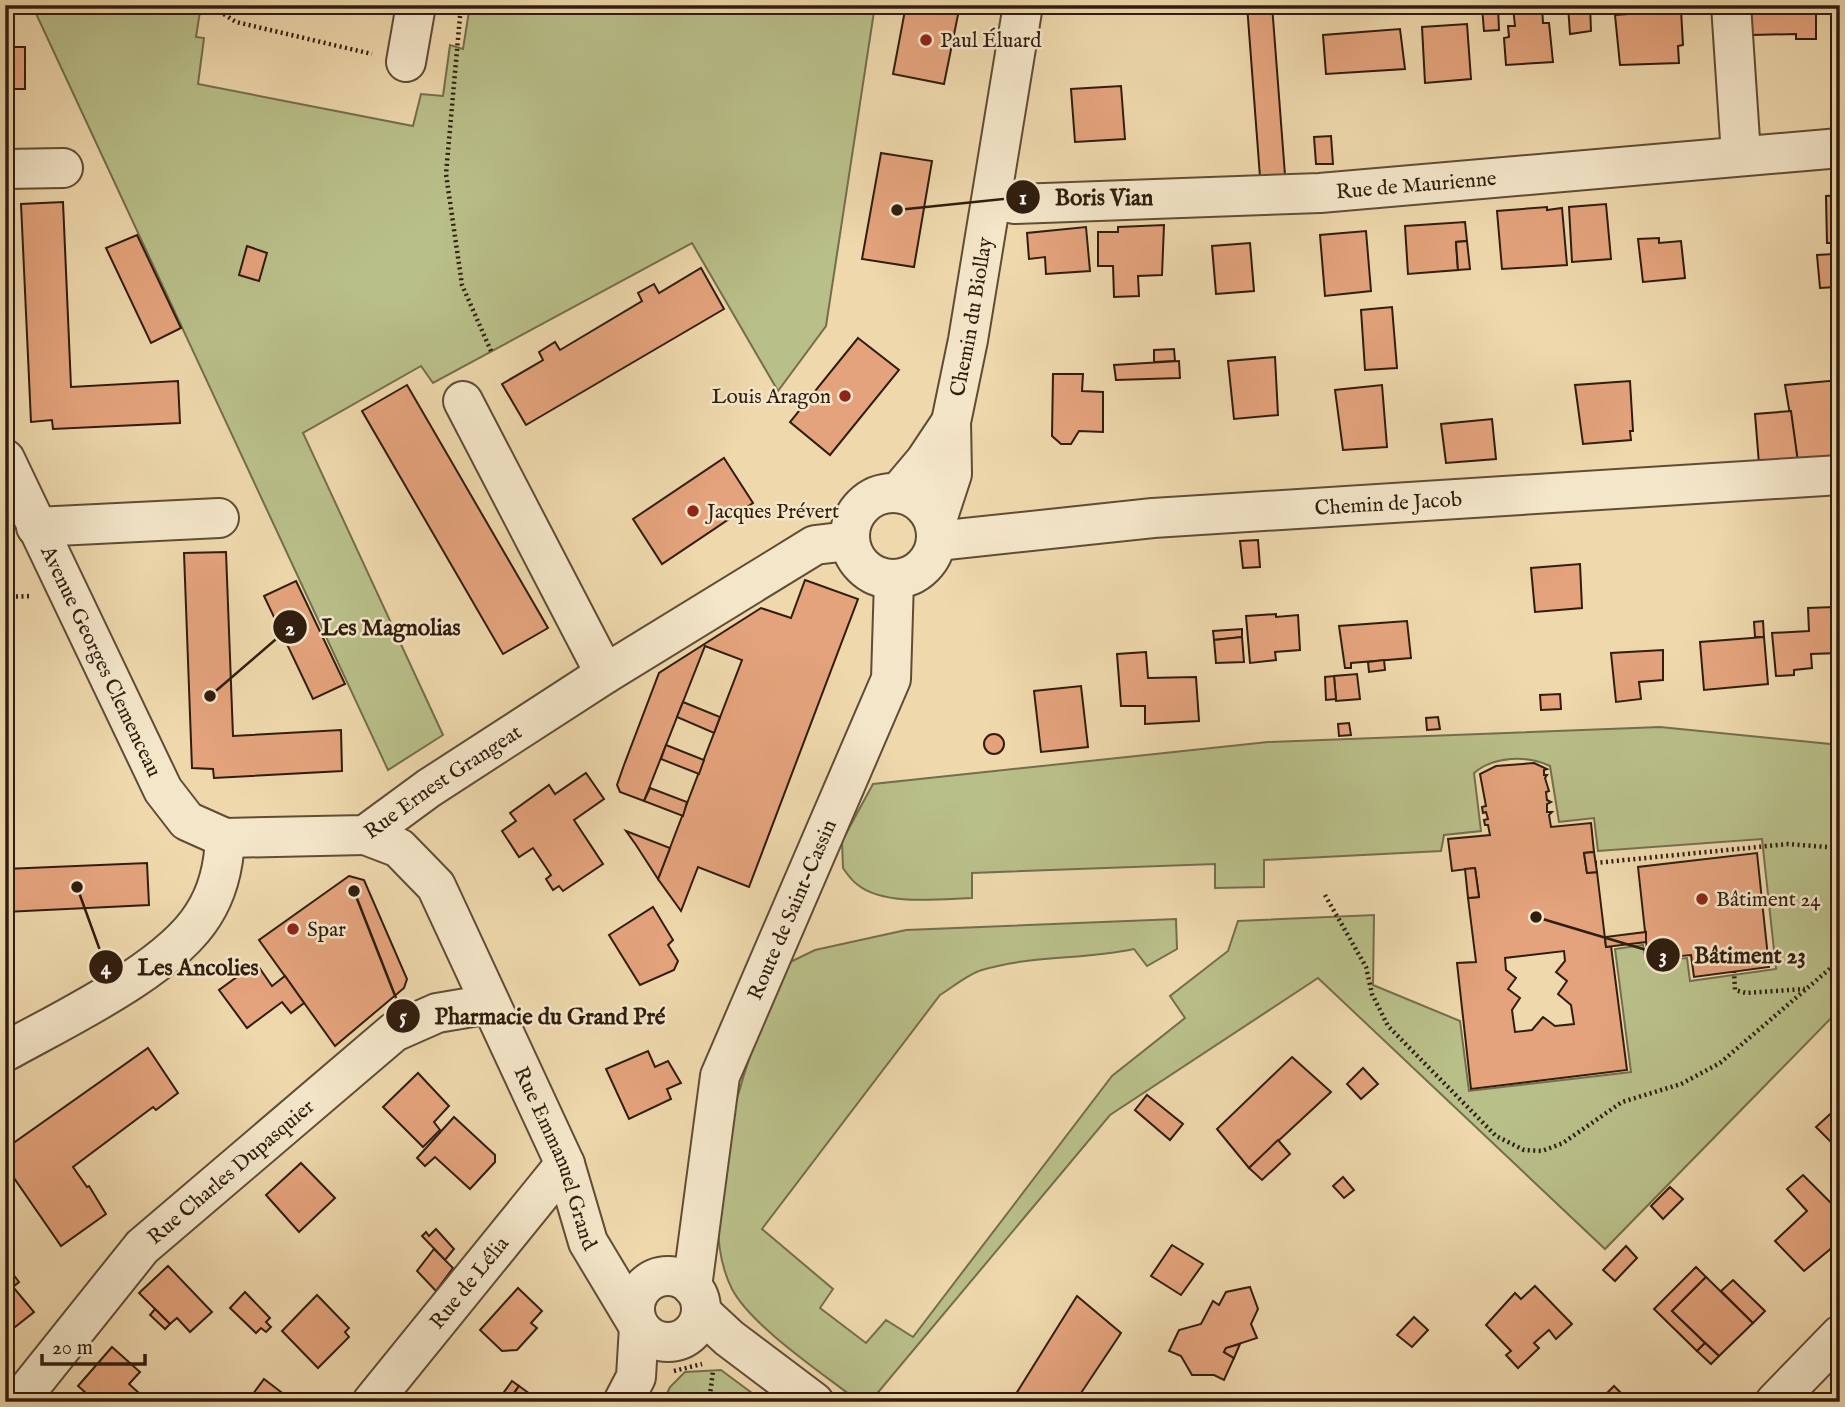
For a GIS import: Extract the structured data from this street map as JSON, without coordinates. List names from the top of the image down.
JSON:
{
  "streets": {
    "street": [
      "Rue de Maurienne",
      "Chemin du Biollay",
      "Chemin de Jacob",
      "Avenue Georges Clemenceau",
      "Rue Ernest Grangeat",
      "Route de Saint-Cassin",
      "Rue Emmanuel Grand",
      "Rue Charles Dupasquier",
      "Rue de Lélia"
    ]
  },
  "crossings": [
    ["Rue de Maurienne", "Chemin du Biollay"],
    ["Chemin du Biollay", "Chemin de Jacob"],
    ["Chemin du Biollay", "Rue Ernest Grangeat"],
    ["Chemin du Biollay", "Route de Saint-Cassin"],
    ["Chemin de Jacob", "Rue Ernest Grangeat"],
    ["Chemin de Jacob", "Route de Saint-Cassin"],
    ["Avenue Georges Clemenceau", "Rue Ernest Grangeat"],
    ["Rue Ernest Grangeat", "Route de Saint-Cassin"],
    ["Rue Ernest Grangeat", "Rue Emmanuel Grand"],
    ["Route de Saint-Cassin", "Rue Emmanuel Grand"],
    ["Rue Emmanuel Grand", "Rue Charles Dupasquier"],
    ["Rue Emmanuel Grand", "Rue de Lélia"]
  ],
  "places": [
    "Paul Éluard",
    "Boris Vian",
    "Louis Aragon",
    "Jacques Prévert",
    "Les Magnolias",
    "Les Ancolies",
    "Pharmacie du Grand Pré",
    "Bâtiment 24",
    "Bâtiment 23",
    "Spar"
  ],
  "scale_bar": "20 m"
}
